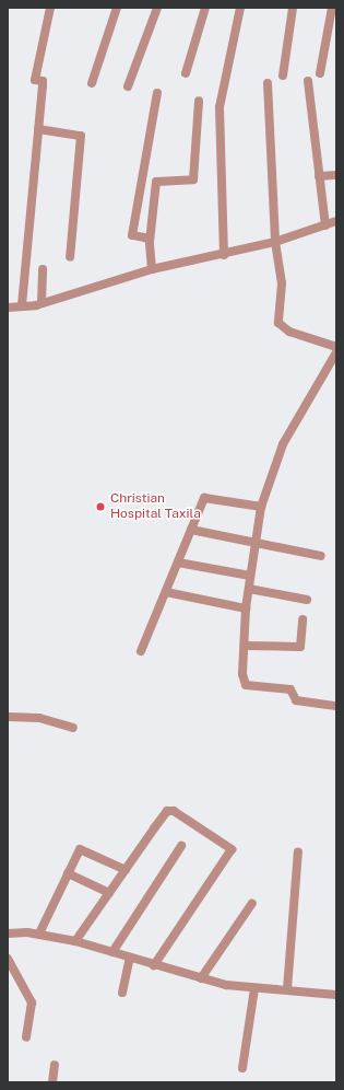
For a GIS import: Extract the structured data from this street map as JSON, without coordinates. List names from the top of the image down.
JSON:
{
  "places": ["Christian Hospital Taxila"]
}
